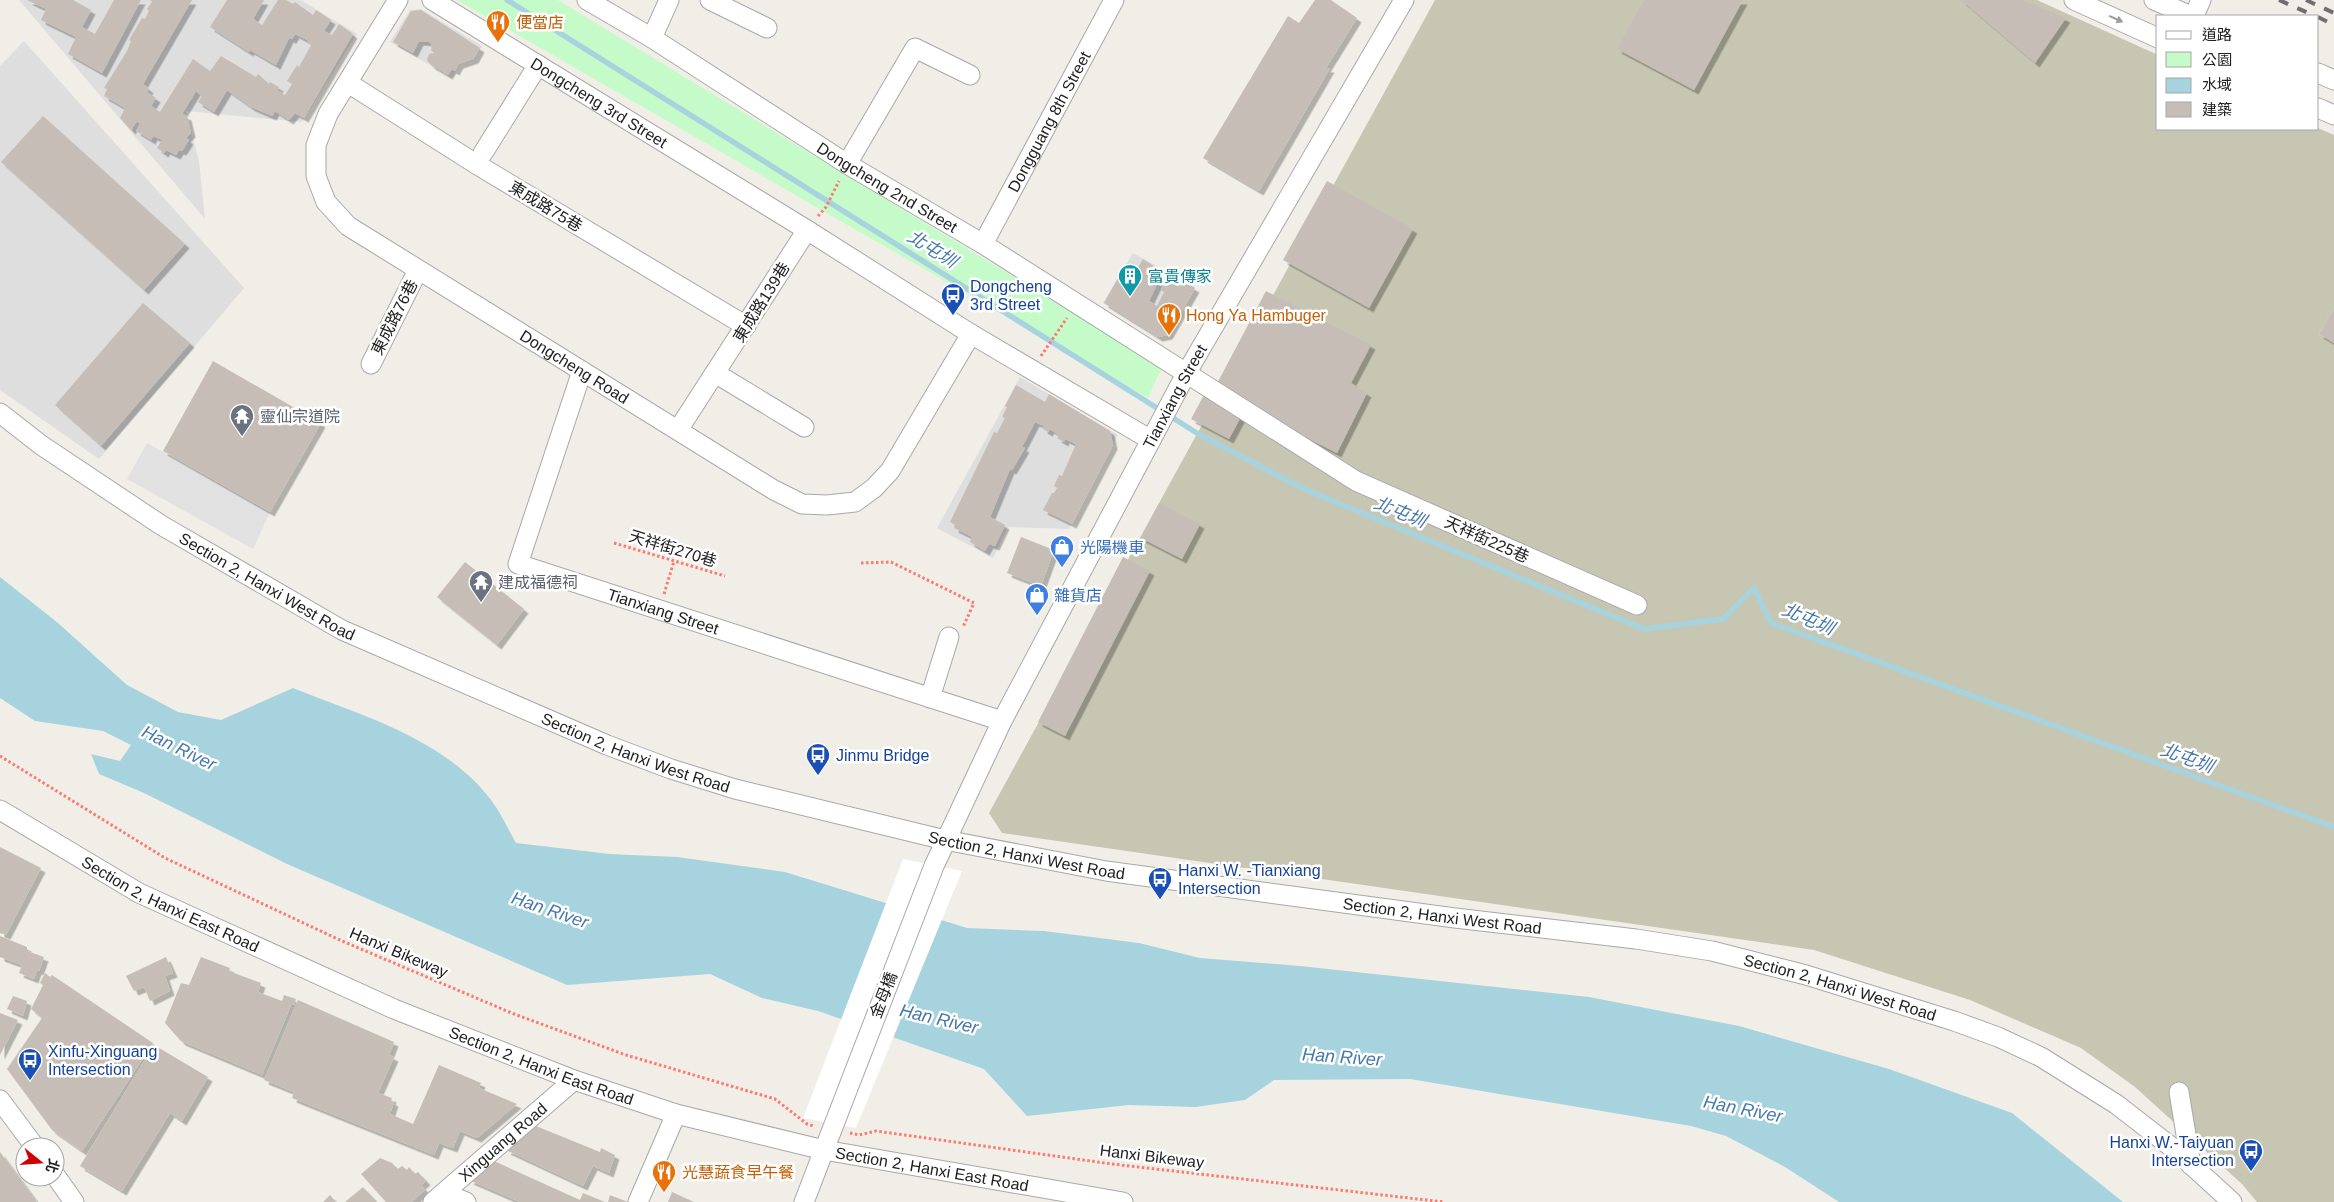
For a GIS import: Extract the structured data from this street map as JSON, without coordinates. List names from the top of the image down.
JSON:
{
  "streets": {
    "street": [
      "Dongcheng 3rd Street",
      "Dongguang 8th Street",
      "Dongcheng 2nd Street",
      "東成路75巷",
      "東成路139巷",
      "東成路76巷",
      "Dongcheng Road",
      "Tianxiang Street",
      "天祥街225巷",
      "Section 2, Hanxi West Road",
      "Section 2, Hanxi East Road",
      "金母橋",
      "Xinguang Road"
    ],
    "path": ["天祥街270巷", "Hanxi Bikeway"]
  },
  "crossings": [
    ["Dongcheng 3rd Street", "東成路139巷"],
    ["Dongcheng 3rd Street", "Dongcheng Road"],
    ["Dongcheng 3rd Street", "Tianxiang Street"],
    ["Dongguang 8th Street", "Dongcheng 2nd Street"],
    ["Dongcheng 2nd Street", "Tianxiang Street"],
    ["Dongcheng 2nd Street", "天祥街225巷"],
    ["東成路75巷", "東成路139巷"],
    ["東成路75巷", "Dongcheng Road"],
    ["東成路139巷", "Dongcheng Road"],
    ["東成路76巷", "Dongcheng Road"],
    ["Dongcheng Road", "Tianxiang Street"],
    ["Tianxiang Street", "天祥街225巷"],
    ["Tianxiang Street", "Section 2, Hanxi West Road"],
    ["Tianxiang Street", "金母橋"],
    ["Section 2, Hanxi East Road", "金母橋"],
    ["Section 2, Hanxi East Road", "Xinguang Road"]
  ],
  "water": ["北屯圳", "Han River"],
  "places": {
    "restaurant": ["便當店", "Hong Ya Hambuger", "光慧蔬食早午餐"],
    "building": ["富貴傳家"],
    "bus stop": [
      "Dongcheng 3rd Street",
      "Jinmu Bridge",
      "Hanxi W. -Tianxiang Intersection",
      "Xinfu-Xinguang Intersection",
      "Hanxi W.-Taiyuan Intersection"
    ],
    "temple": ["靈仙宗道院", "建成福德祠"],
    "shop": ["光陽機車", "雜貨店"]
  },
  "legend": [
    "道路",
    "公園",
    "水域",
    "建築"
  ],
  "north": "right"
}
